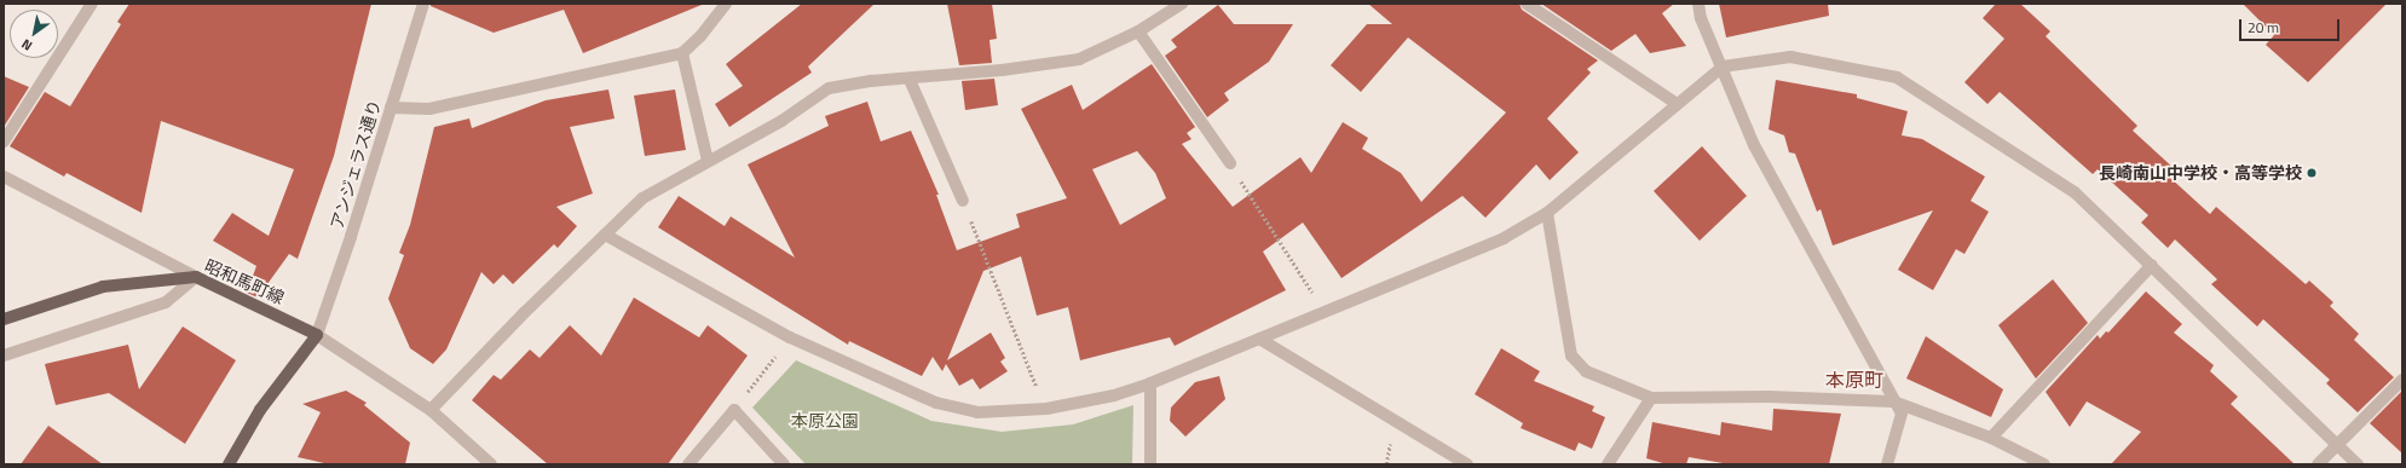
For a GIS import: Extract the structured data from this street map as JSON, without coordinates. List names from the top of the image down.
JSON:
{
  "streets": {
    "main road": ["昭和馬町線"],
    "street": ["アンジェラス通り"]
  },
  "crossings": [
    ["アンジェラス通り", "昭和馬町線"]
  ],
  "districts": ["本原町"],
  "parks": ["本原公園"],
  "places": ["長崎南山中学校・高等学校"],
  "scale_bar": "20 m",
  "north": "bottom left"
}
